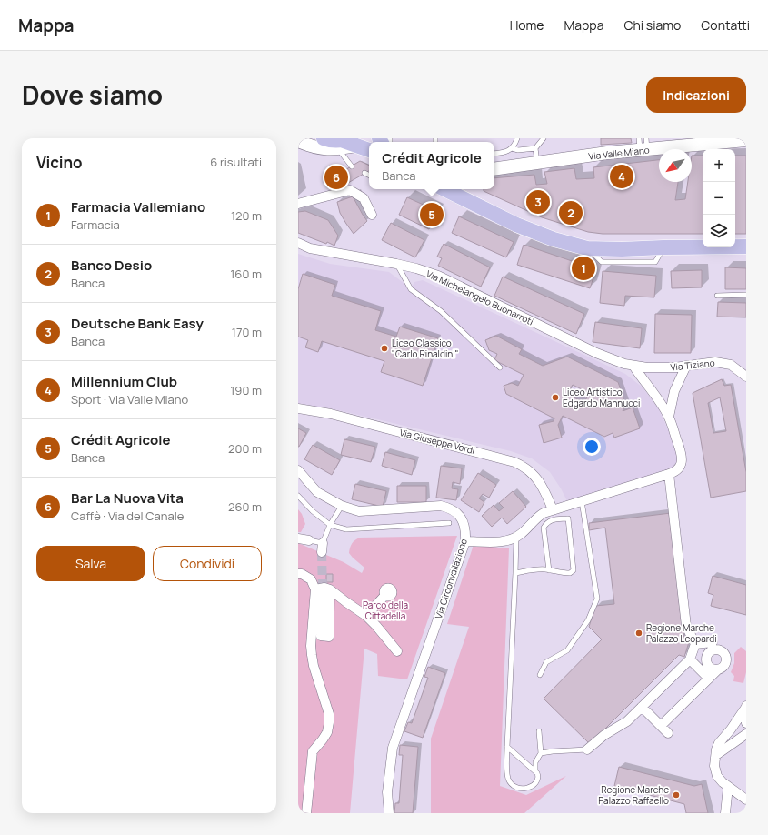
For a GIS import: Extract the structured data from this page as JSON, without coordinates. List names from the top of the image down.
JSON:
{
  "streets": {
    "street": [
      "Via Valle Miano",
      "Via Michelangelo Buonarroti",
      "Via Tiziano",
      "Via Giuseppe Verdi",
      "Via Circonvallazione"
    ]
  },
  "crossings": [
    ["Via Michelangelo Buonarroti", "Via Tiziano"]
  ],
  "parks": ["Parco della Cittadella"],
  "places": [
    "Liceo Classico \"Carlo Rinaldini\"",
    "Liceo Artistico Edgardo Mannucci",
    "Regione Marche Palazzo Leopardi",
    "Regione Marche Palazzo Raffaello"
  ],
  "north": "bottom left",
  "page": {
    "header": "Mappa",
    "nav": [
      "Home",
      "Mappa",
      "Chi siamo",
      "Contatti"
    ],
    "title": "Dove siamo",
    "buttons": [
      "Indicazioni",
      ["Salva", "Condividi"]
    ],
    "heading": ["Vicino", "6 risultati"],
    "popup": ["Crédit Agricole", "Banca"],
    "map_buttons": ["+", "−"],
    "pins": [
      "4",
      "6",
      "3",
      "2",
      "5",
      "1"
    ],
    "list": [
      {
        "mark": "1",
        "name": "Farmacia Vallemiano",
        "note": "Farmacia",
        "value": "120 m"
      },
      {
        "mark": "2",
        "name": "Banco Desio",
        "note": "Banca",
        "value": "160 m"
      },
      {
        "mark": "3",
        "name": "Deutsche Bank Easy",
        "note": "Banca",
        "value": "170 m"
      },
      {
        "mark": "4",
        "name": "Millennium Club",
        "note": "Sport · Via Valle Miano",
        "value": "190 m"
      },
      {
        "mark": "5",
        "name": "Crédit Agricole",
        "note": "Banca",
        "value": "200 m"
      },
      {
        "mark": "6",
        "name": "Bar La Nuova Vita",
        "note": "Caffè · Via del Canale",
        "value": "260 m"
      }
    ]
  }
}
